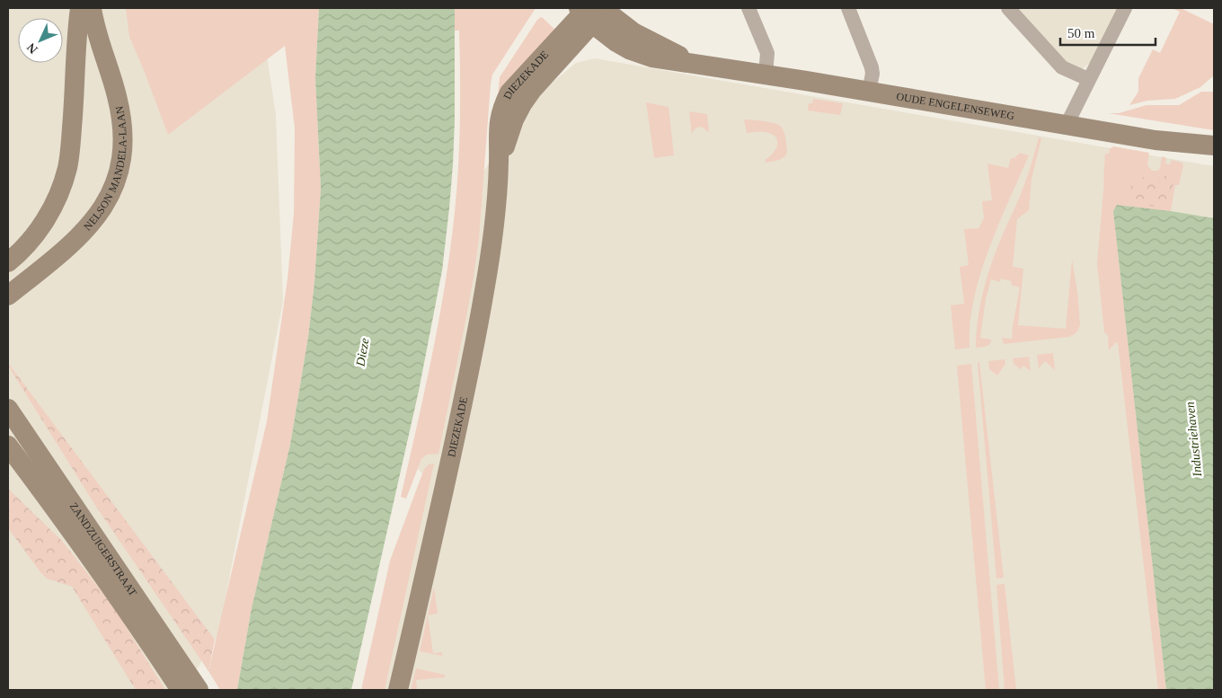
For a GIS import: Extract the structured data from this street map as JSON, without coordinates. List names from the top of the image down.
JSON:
{
  "streets": {
    "street": [
      "DIEZEKADE",
      "OUDE ENGELENSEWEG",
      "NELSON MANDELA-LAAN",
      "ZANDZUIGERSTRAAT"
    ]
  },
  "crossings": [
    ["DIEZEKADE", "OUDE ENGELENSEWEG"]
  ],
  "water": ["Dieze", "Industriehaven"],
  "scale_bar": "50 m",
  "north": "bottom left"
}
